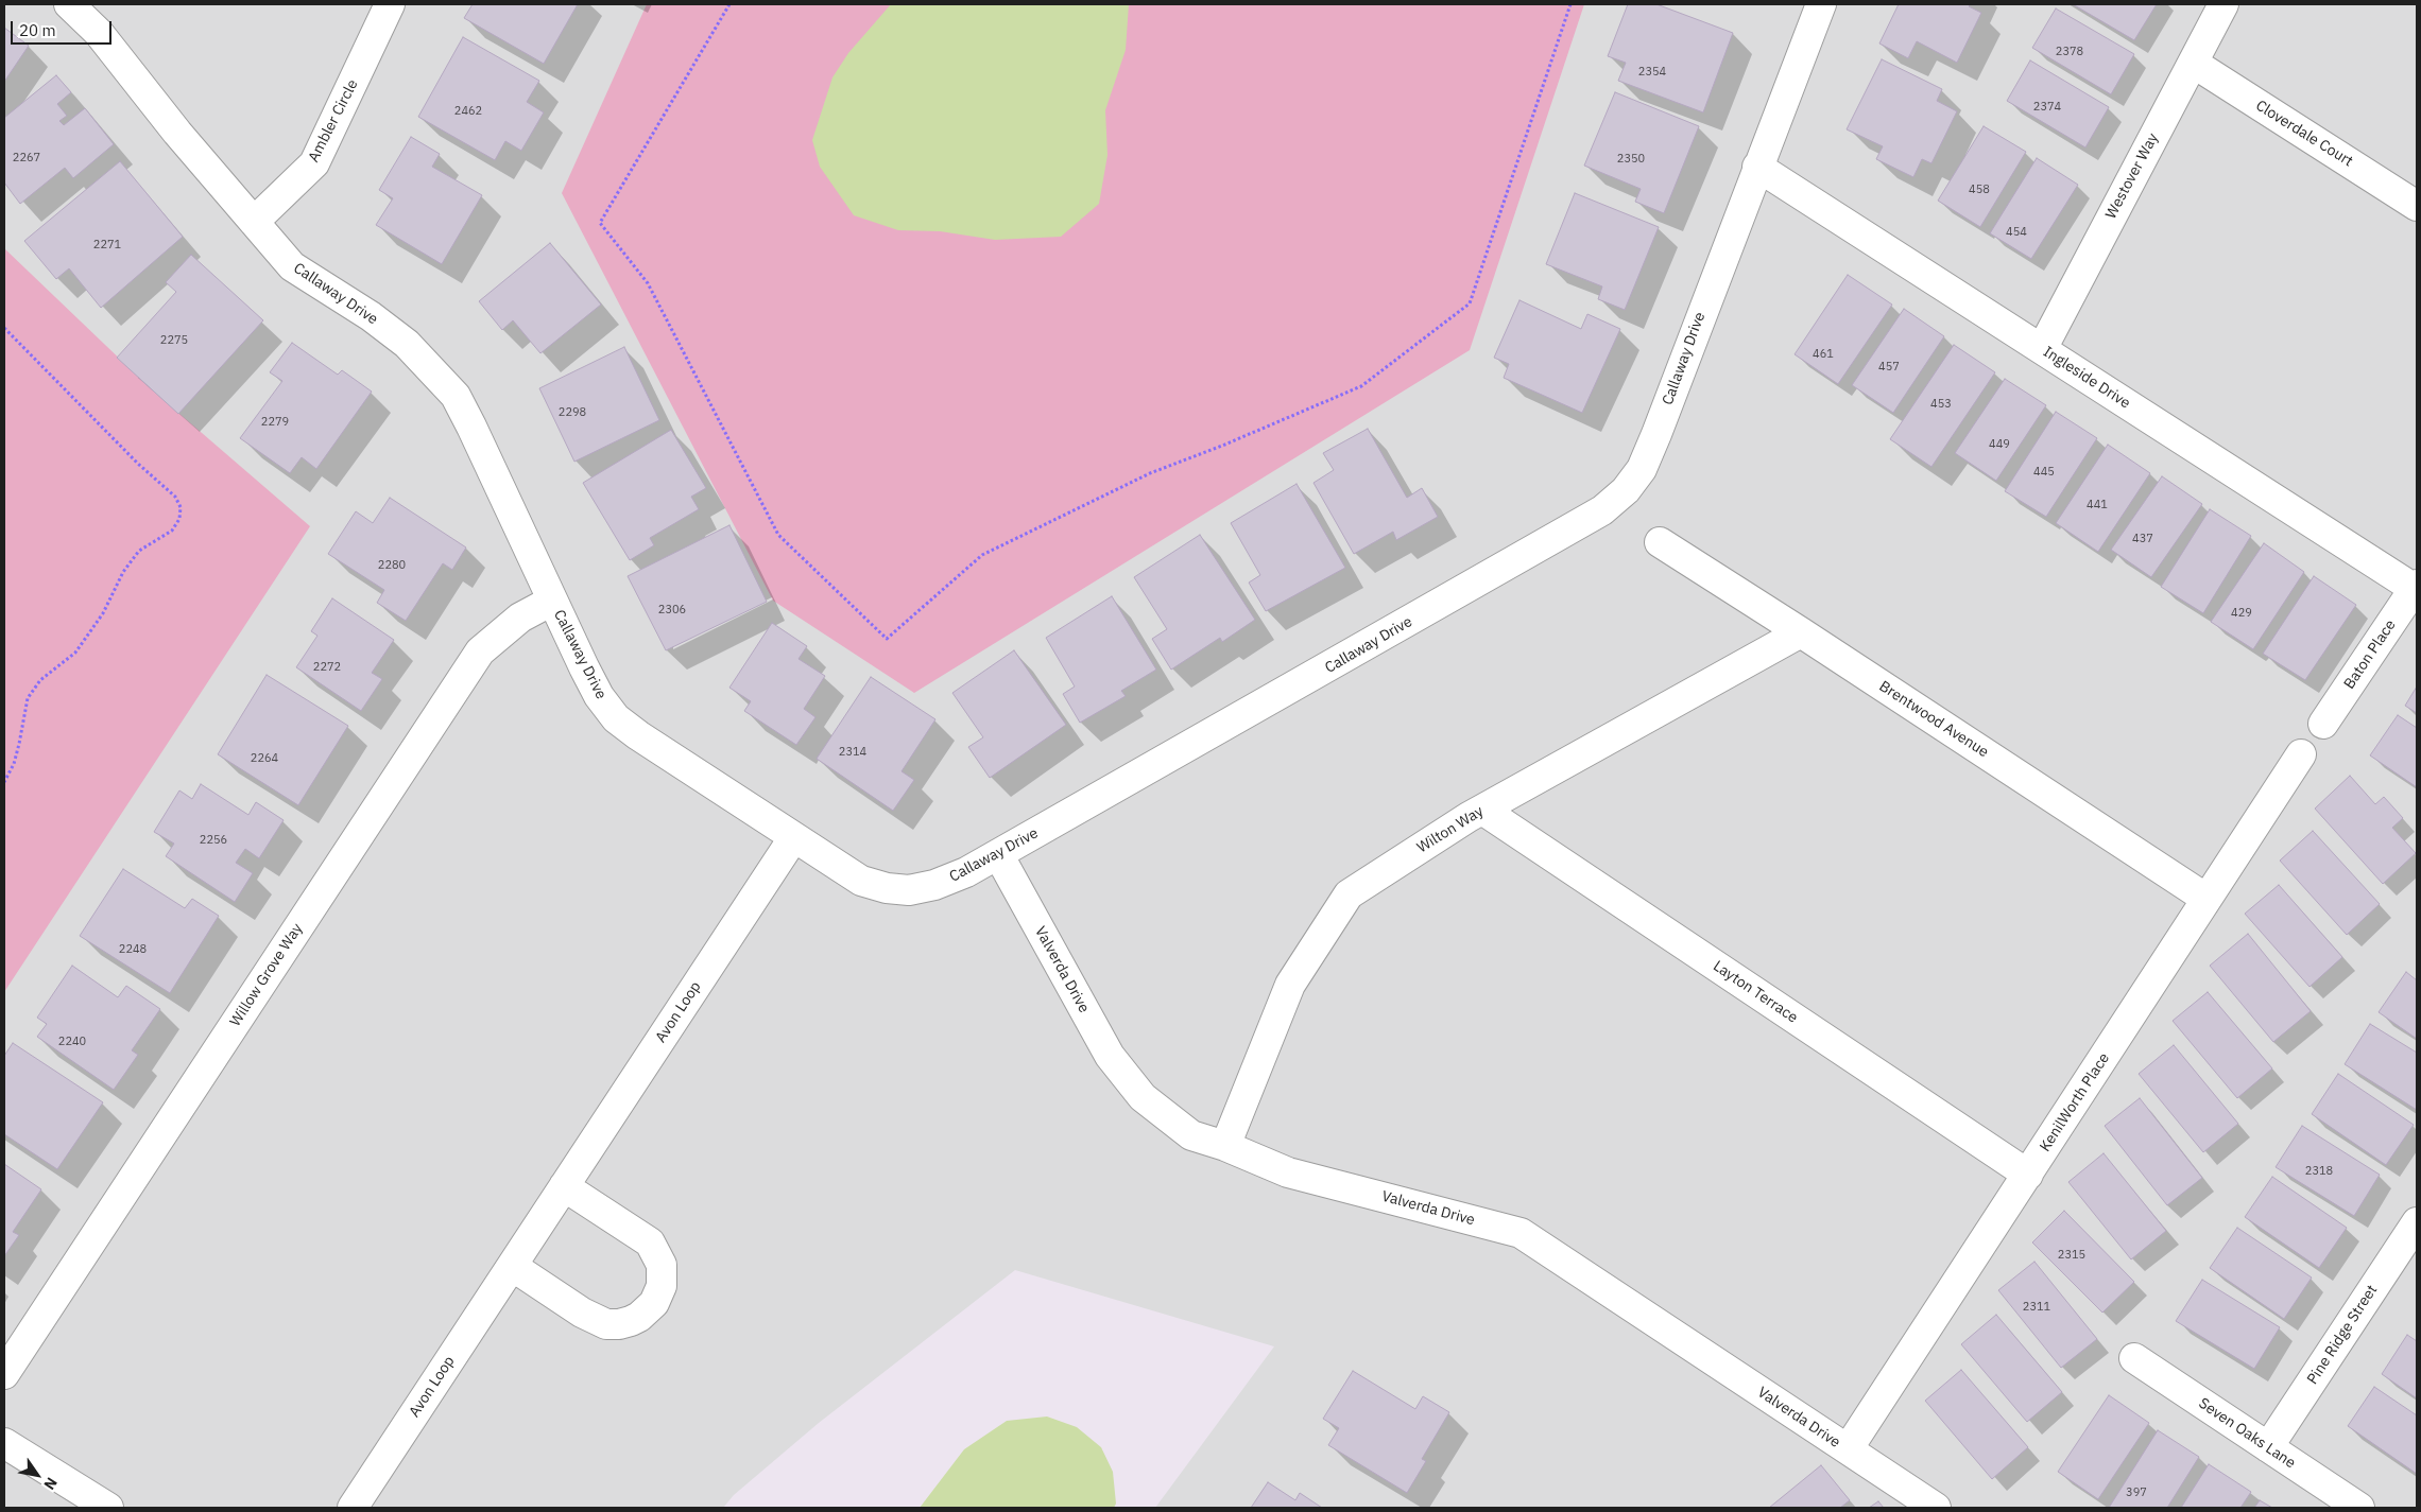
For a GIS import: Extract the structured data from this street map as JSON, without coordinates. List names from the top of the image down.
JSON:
{
  "streets": {
    "street": [
      "Ambler Circle",
      "Cloverdale Court",
      "Westover Way",
      "Callaway Drive",
      "Ingleside Drive",
      "Baton Place",
      "Brentwood Avenue",
      "Wilton Way",
      "Valverda Drive",
      "Willow Grove Way",
      "Layton Terrace",
      "Avon Loop",
      "KenilWorth Place",
      "Pine Ridge Street",
      "Seven Oaks Lane"
    ]
  },
  "crossings": [
    ["Ambler Circle", "Callaway Drive"],
    ["Cloverdale Court", "Westover Way"],
    ["Westover Way", "Ingleside Drive"],
    ["Callaway Drive", "Ingleside Drive"],
    ["Callaway Drive", "Valverda Drive"],
    ["Callaway Drive", "Willow Grove Way"],
    ["Callaway Drive", "Avon Loop"],
    ["Ingleside Drive", "Baton Place"],
    ["Brentwood Avenue", "Wilton Way"],
    ["Brentwood Avenue", "KenilWorth Place"],
    ["Wilton Way", "Valverda Drive"],
    ["Wilton Way", "Layton Terrace"],
    ["Valverda Drive", "KenilWorth Place"],
    ["Layton Terrace", "KenilWorth Place"],
    ["Pine Ridge Street", "Seven Oaks Lane"]
  ],
  "house_numbers": [
    "2378",
    "2354",
    "2374",
    "2462",
    "2267",
    "2350",
    "458",
    "454",
    "2271",
    "2275",
    "461",
    "457",
    "453",
    "2298",
    "2279",
    "449",
    "445",
    "441",
    "437",
    "2280",
    "2306",
    "429",
    "2272",
    "2314",
    "2264",
    "2256",
    "2248",
    "2240",
    "2318",
    "2315",
    "2311",
    "397"
  ],
  "scale_bar": "20 m",
  "north": "bottom right"
}
